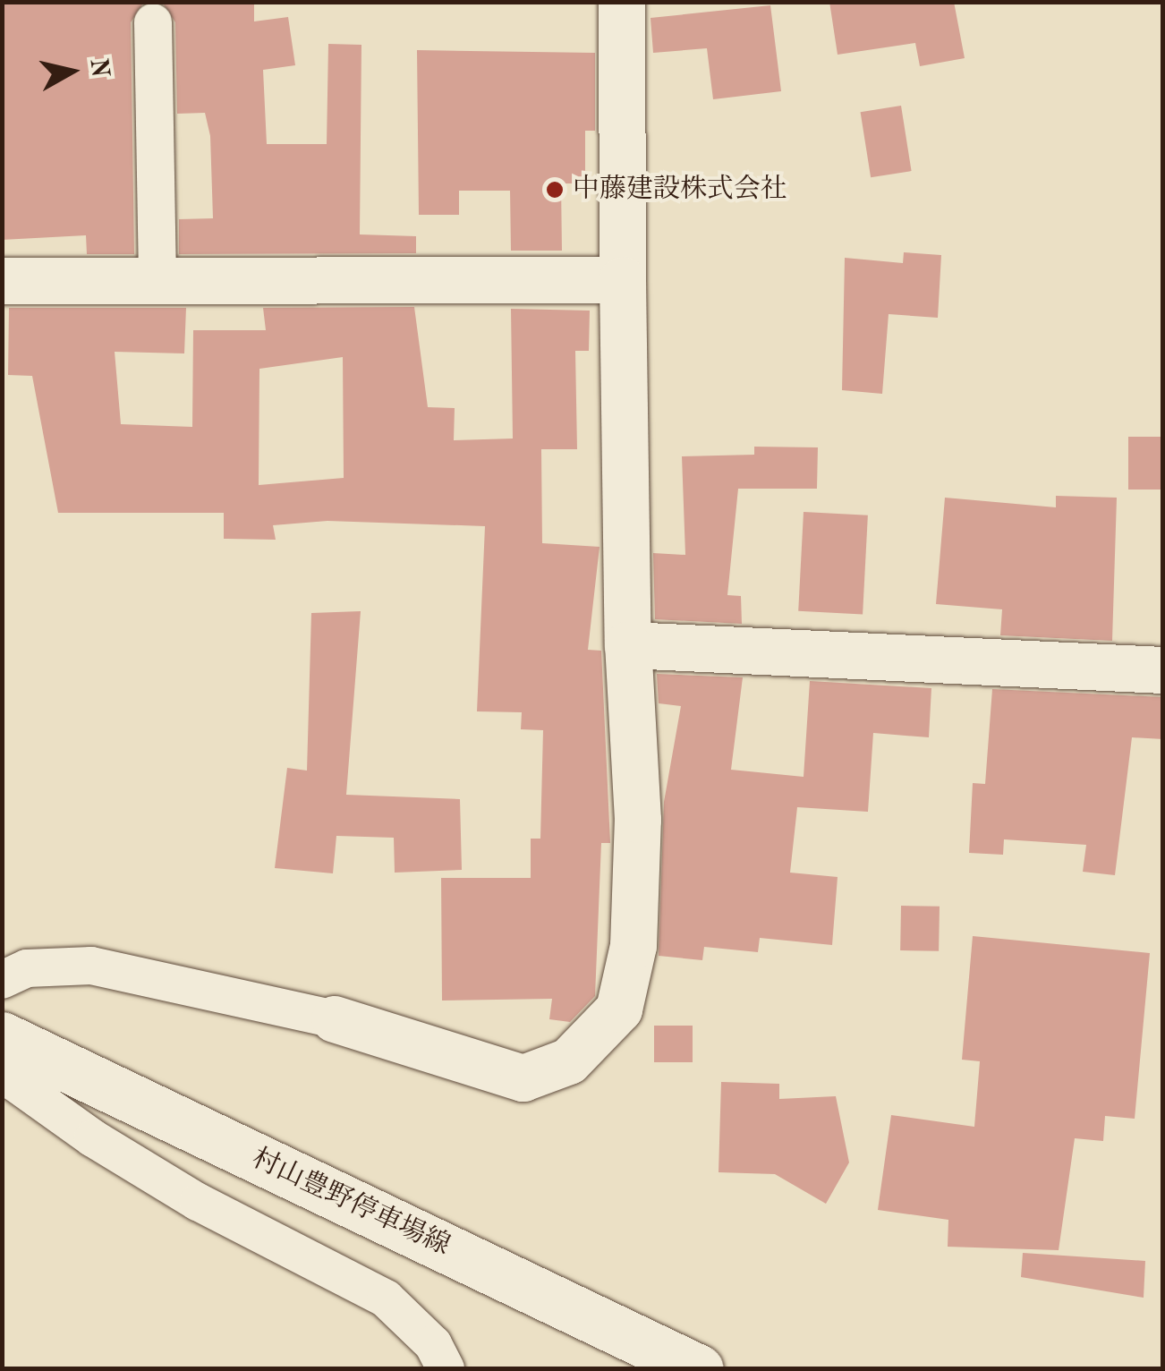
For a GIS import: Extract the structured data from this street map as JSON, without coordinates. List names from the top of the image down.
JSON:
{
  "streets": {
    "main road": ["村山豊野停車場線"]
  },
  "places": ["中藤建設株式会社"],
  "north": "right"
}
